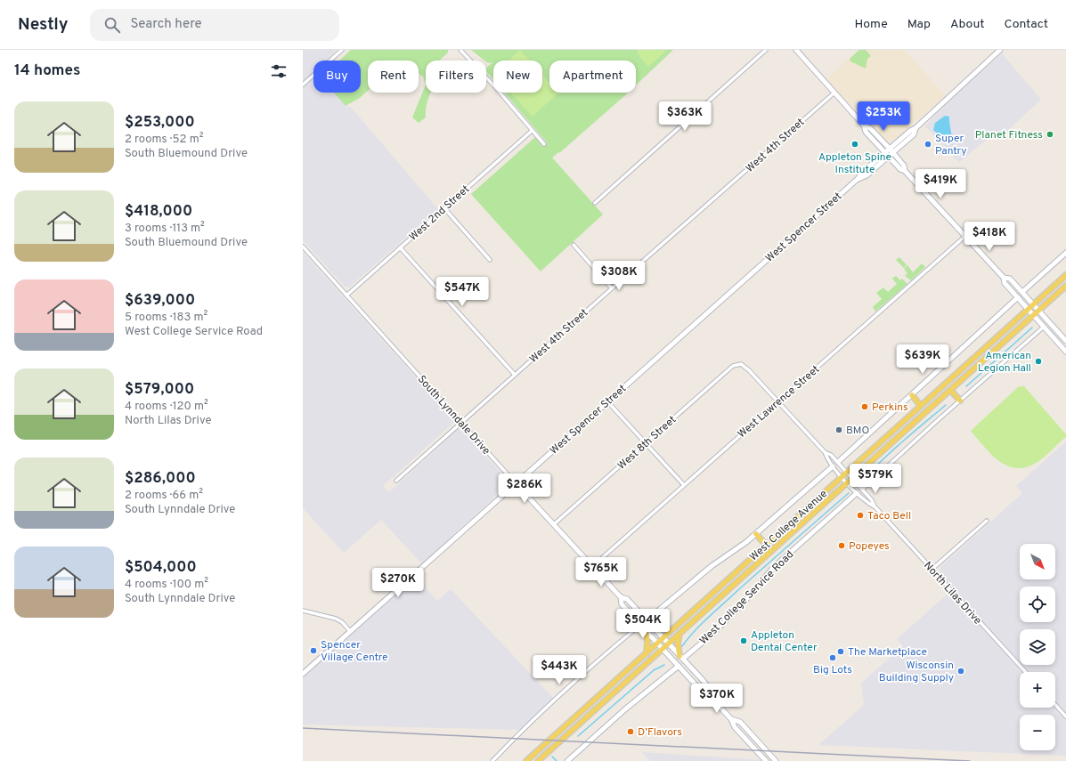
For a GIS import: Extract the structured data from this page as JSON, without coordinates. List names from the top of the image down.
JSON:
{
  "streets": {
    "main road": ["West College Avenue"],
    "street": [
      "West 4th Street",
      "West 2nd Street",
      "West Spencer Street",
      "West Lawrence Street",
      "South Lynndale Drive",
      "West 8th Street",
      "North Lilas Drive",
      "West College Service Road"
    ]
  },
  "crossings": [
    ["West 4th Street", "South Lynndale Drive"],
    ["West 2nd Street", "South Lynndale Drive"],
    ["West Spencer Street", "South Lynndale Drive"],
    ["West Lawrence Street", "South Lynndale Drive"],
    ["West Lawrence Street", "West 8th Street"],
    ["South Lynndale Drive", "West 8th Street"],
    ["South Lynndale Drive", "West College Avenue"],
    ["South Lynndale Drive", "West College Service Road"],
    ["West College Avenue", "North Lilas Drive"],
    ["North Lilas Drive", "West College Service Road"]
  ],
  "places": [
    "Planet Fitness",
    "Appleton Spine Institute",
    "Super Pantry",
    "American Legion Hall",
    "Perkins",
    "BMO",
    "Taco Bell",
    "Popeyes",
    "Appleton Dental Center",
    "Spencer Village Centre",
    "The Marketplace",
    "Big Lots",
    "Wisconsin Building Supply",
    "D’Flavors"
  ],
  "north": "bottom right",
  "page": {
    "header": "Nestly",
    "search": "Search here",
    "nav": [
      "Home",
      "Map",
      "About",
      "Contact"
    ],
    "heading": "14 homes",
    "chip": [
      "Buy",
      "Rent",
      "Filters",
      "New",
      "Apartment"
    ],
    "list": [
      {
        "name": "$253,000",
        "note": "2 rooms · 52 m² · South Bluemound Drive"
      },
      {
        "name": "$418,000",
        "note": "3 rooms · 113 m² · South Bluemound Drive"
      },
      {
        "name": "$639,000",
        "note": "5 rooms · 183 m² · West College Service Road"
      },
      {
        "name": "$579,000",
        "note": "4 rooms · 120 m² · North Lilas Drive"
      },
      {
        "name": "$286,000",
        "note": "2 rooms · 66 m² · South Lynndale Drive"
      },
      {
        "name": "$504,000",
        "note": "4 rooms · 100 m² · South Lynndale Drive"
      }
    ],
    "price": [
      "$363K",
      "$253K",
      "$419K",
      "$418K",
      "$308K",
      "$547K",
      "$639K",
      "$579K",
      "$286K",
      "$765K",
      "$270K",
      "$504K",
      "$443K",
      "$370K"
    ],
    "map_buttons": ["+", "−"]
  }
}
